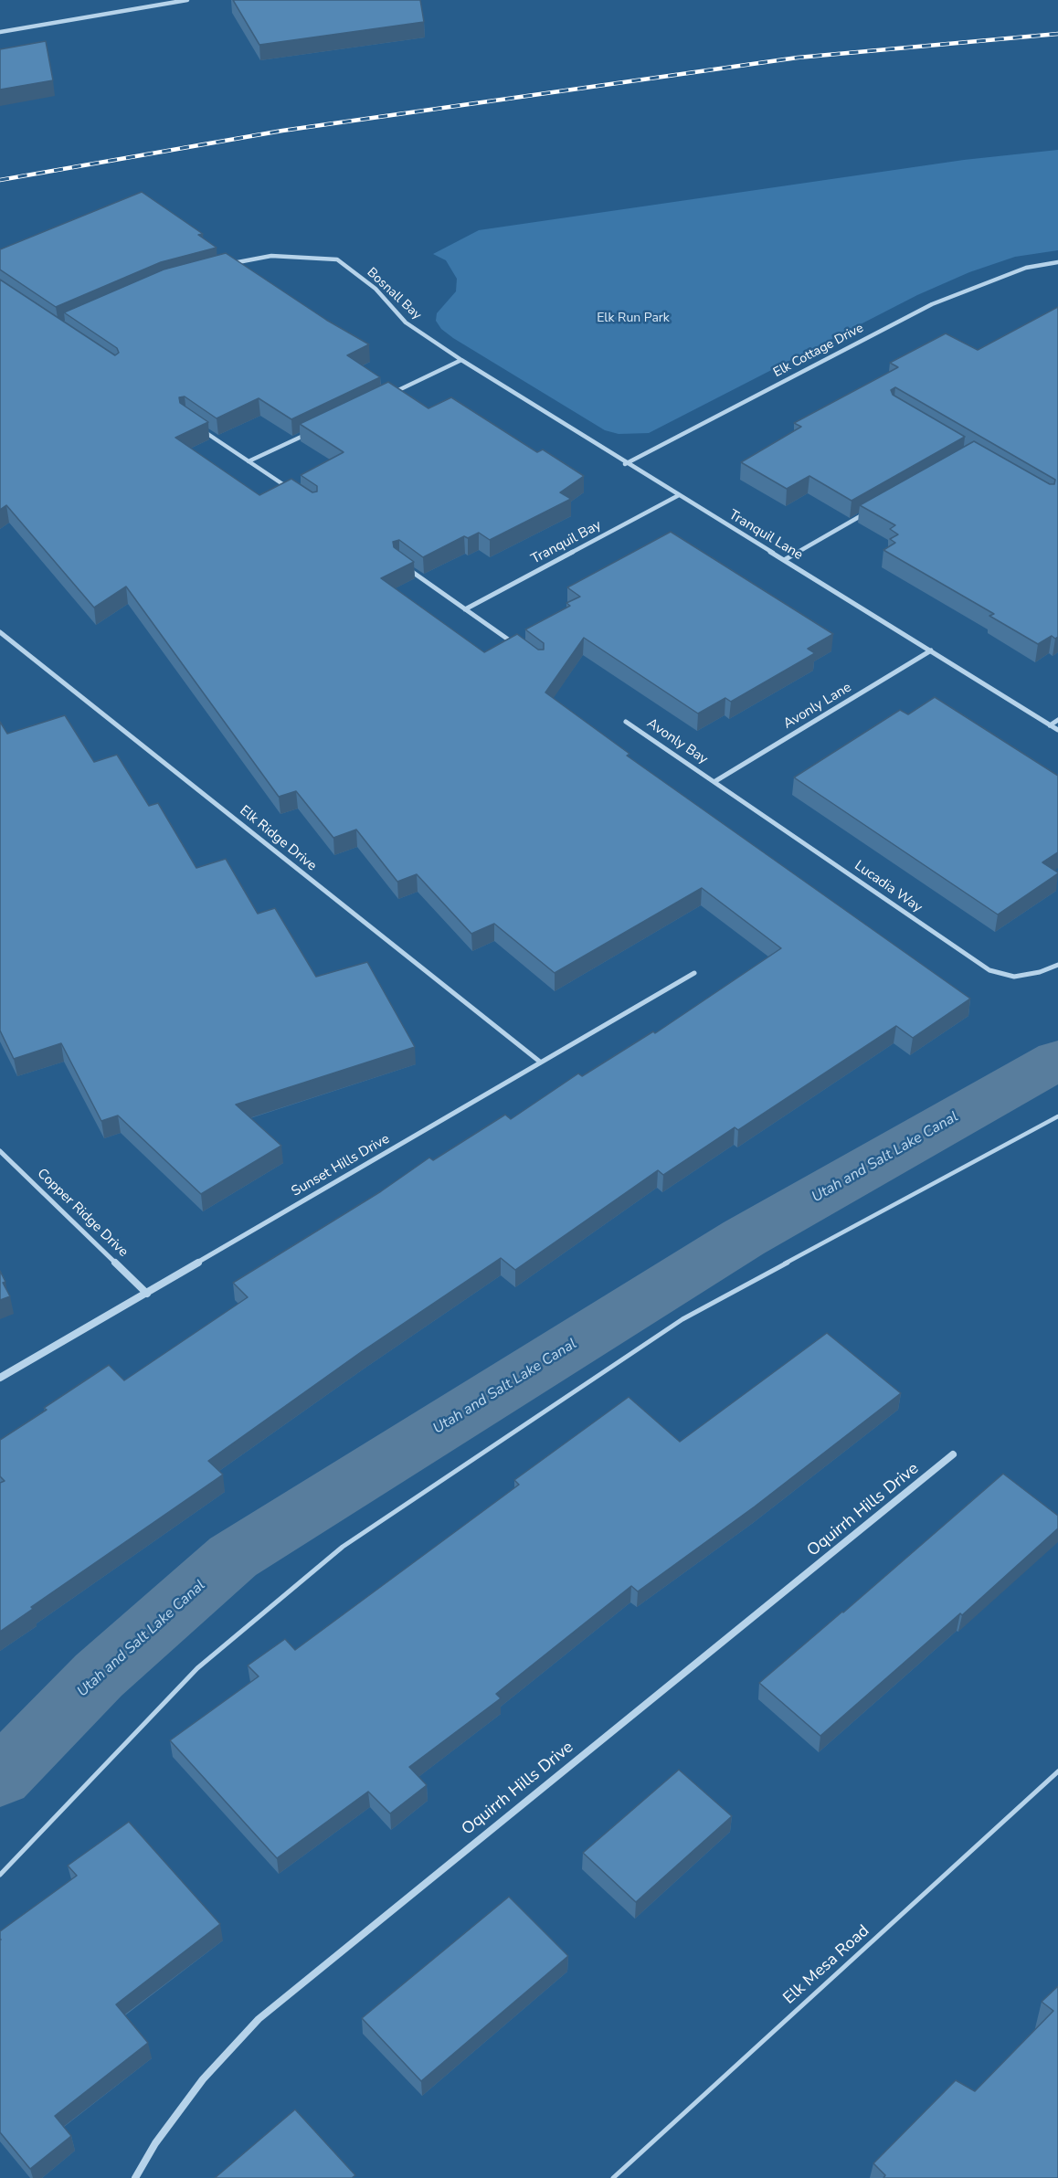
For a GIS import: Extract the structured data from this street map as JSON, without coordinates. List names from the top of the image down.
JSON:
{
  "streets": {
    "street": [
      "Bosnall Bay",
      "Elk Cottage Drive",
      "Tranquil Lane",
      "Tranquil Bay",
      "Avonly Lane",
      "Avonly Bay",
      "Elk Ridge Drive",
      "Lucadia Way",
      "Sunset Hills Drive",
      "Copper Ridge Drive",
      "Oquirrh Hills Drive"
    ],
    "lane": ["Elk Mesa Road"]
  },
  "crossings": [
    ["Bosnall Bay", "Tranquil Lane"],
    ["Elk Cottage Drive", "Tranquil Lane"],
    ["Tranquil Lane", "Tranquil Bay"],
    ["Tranquil Lane", "Avonly Lane"],
    ["Avonly Lane", "Avonly Bay"],
    ["Avonly Lane", "Lucadia Way"],
    ["Avonly Bay", "Lucadia Way"],
    ["Elk Ridge Drive", "Sunset Hills Drive"],
    ["Sunset Hills Drive", "Copper Ridge Drive"]
  ],
  "water": ["Utah and Salt Lake Canal"],
  "parks": ["Elk Run Park"]
}
